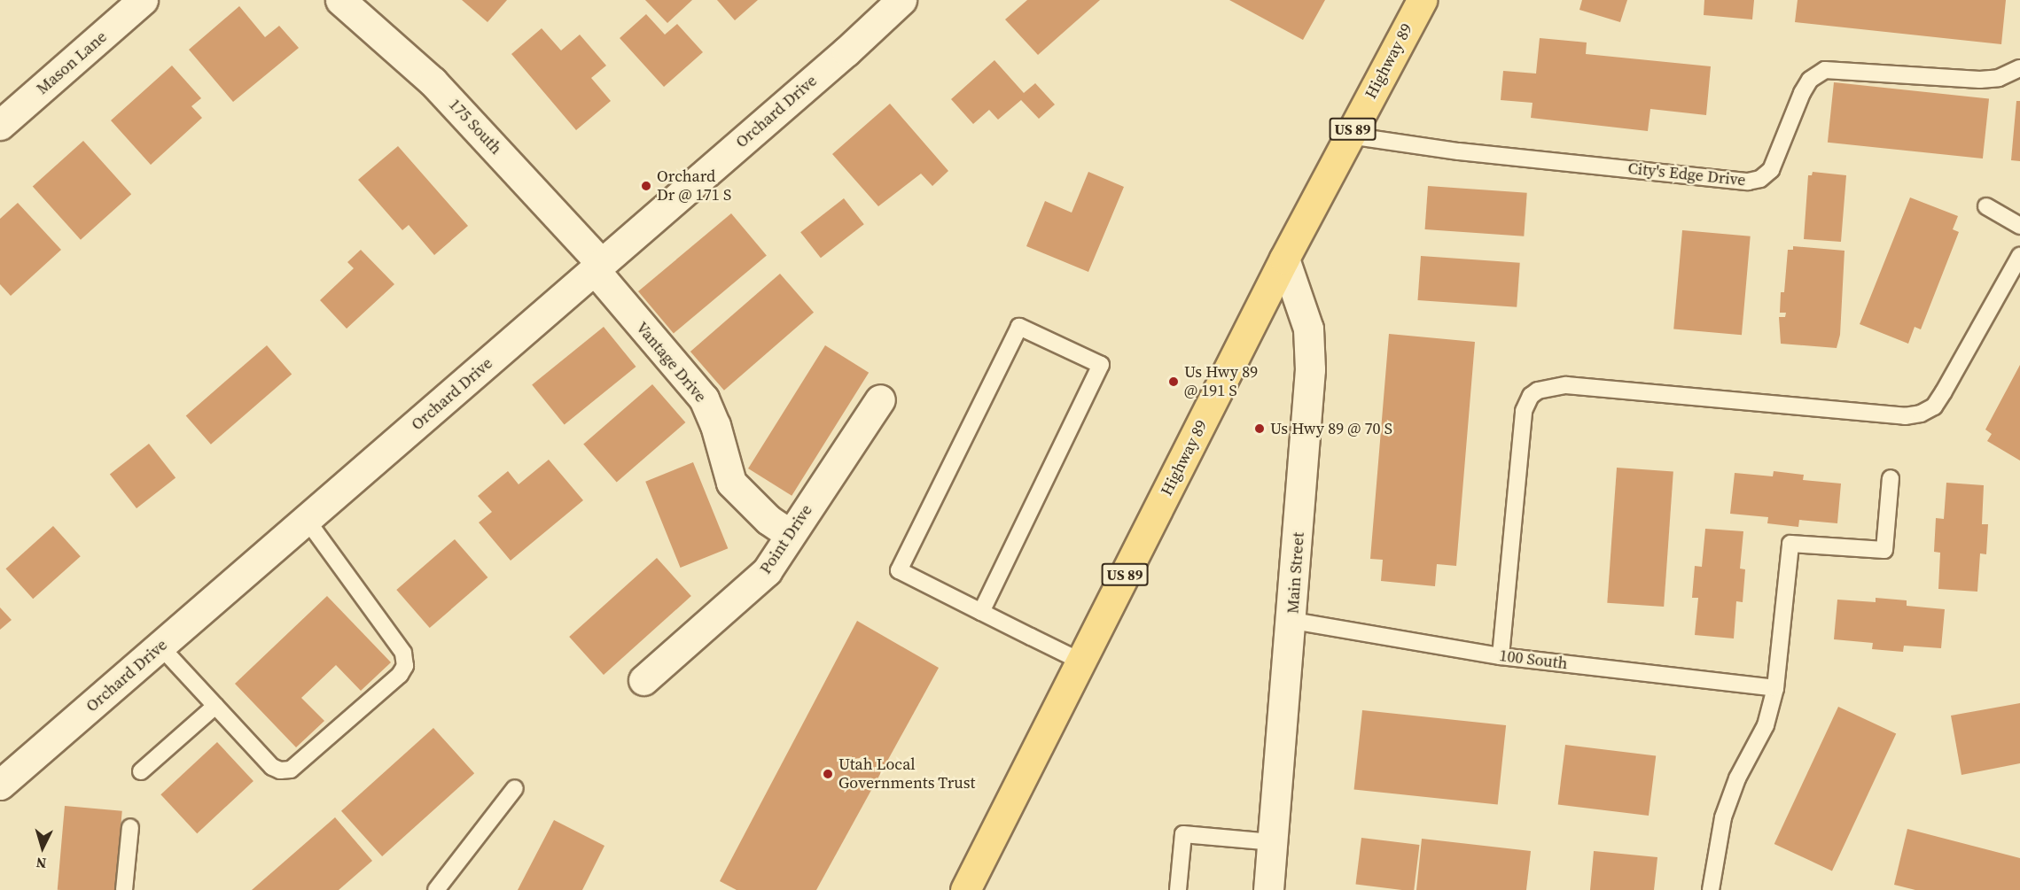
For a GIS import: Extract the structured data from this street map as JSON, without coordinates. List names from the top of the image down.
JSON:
{
  "streets": {
    "main road": ["Highway 89", "US 89"],
    "street": [
      "Mason Lane",
      "Orchard Drive",
      "175 South",
      "Vantage Drive",
      "Point Drive",
      "Main Street"
    ],
    "lane": ["City's Edge Drive", "100 South"]
  },
  "crossings": [
    ["Highway 89", "City's Edge Drive"],
    ["Highway 89", "Main Street"],
    ["Orchard Drive", "175 South"],
    ["Orchard Drive", "Vantage Drive"],
    ["175 South", "Vantage Drive"],
    ["Vantage Drive", "Point Drive"],
    ["Main Street", "100 South"]
  ],
  "places": [
    "Orchard Dr @ 171 S",
    "Us Hwy 89 @ 191 S",
    "Us Hwy 89 @ 70 S",
    "Utah Local Governments Trust"
  ],
  "north": "bottom"
}
